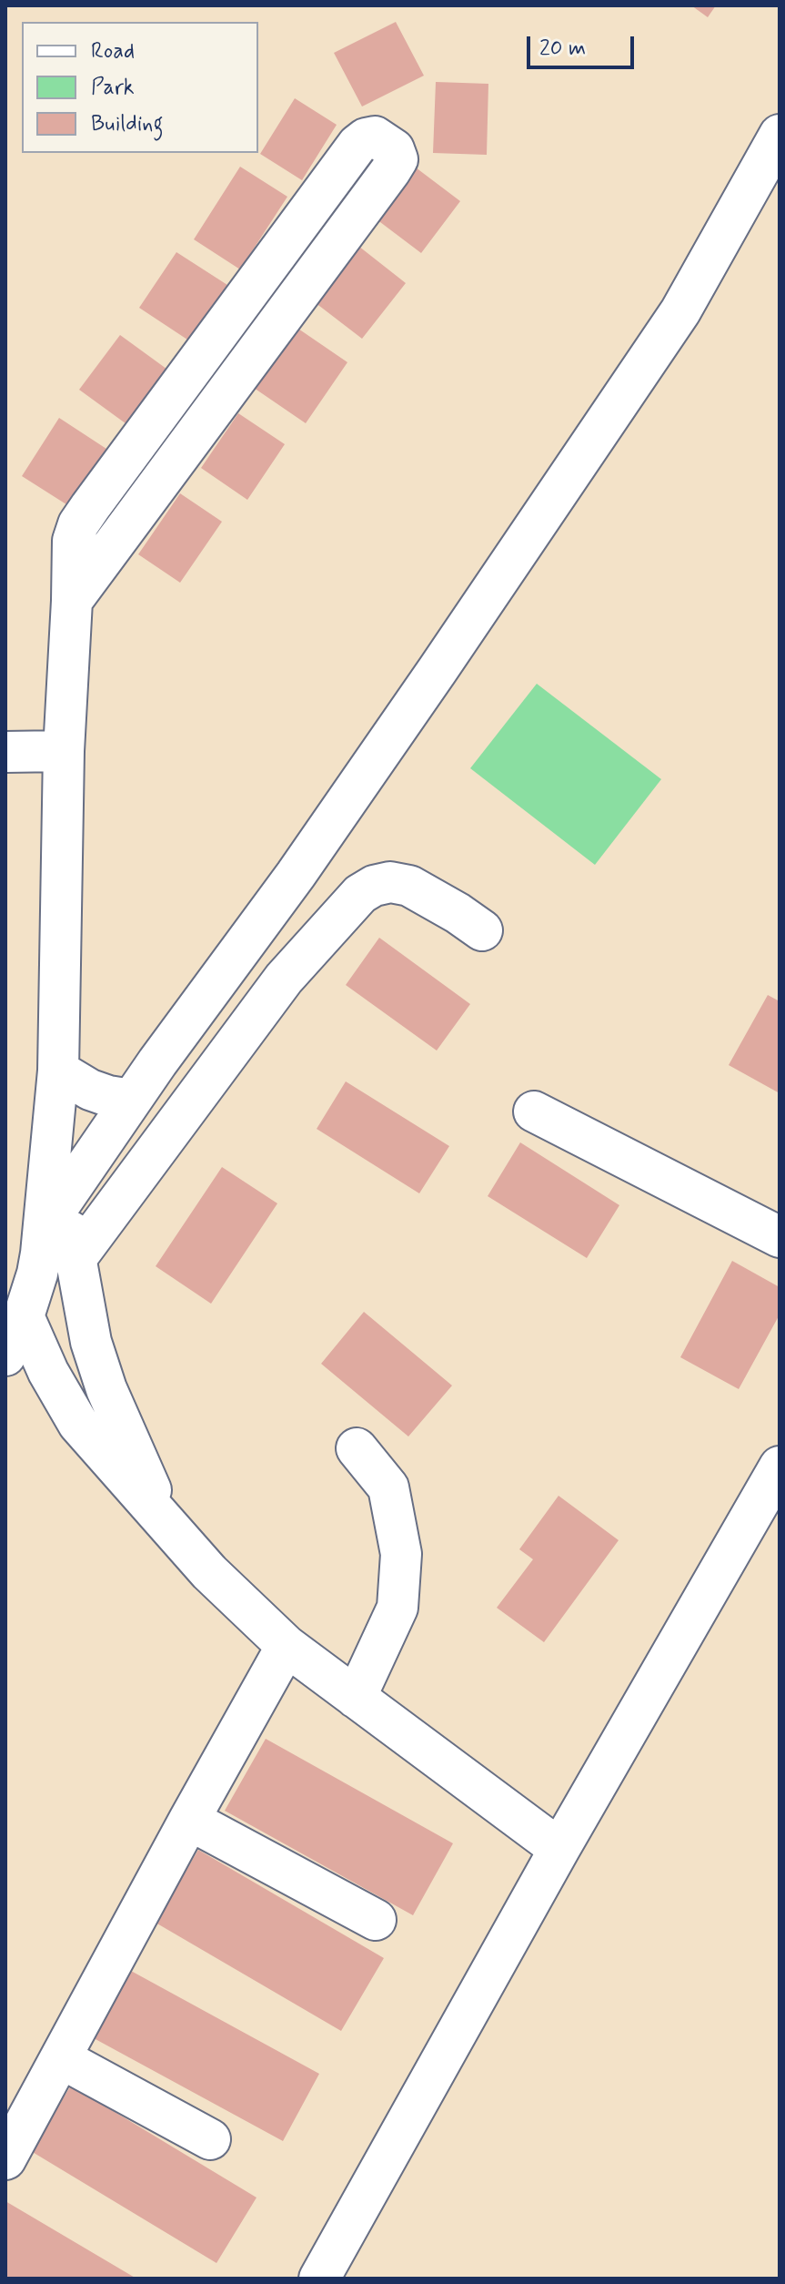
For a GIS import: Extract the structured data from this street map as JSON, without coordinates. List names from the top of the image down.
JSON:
{
  "legend": ["Road", "Park", "Building"],
  "scale_bar": "20 m"
}
